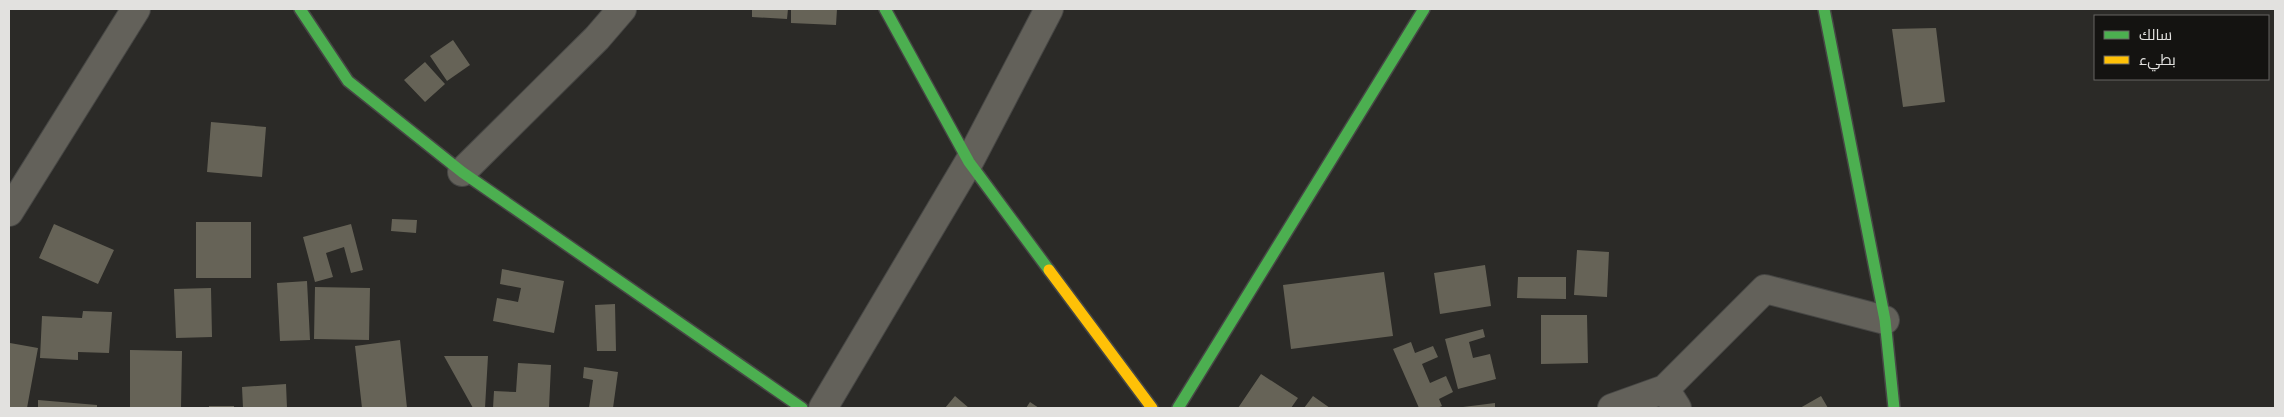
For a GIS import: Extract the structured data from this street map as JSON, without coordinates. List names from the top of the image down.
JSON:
{
  "legend": ["سالك", "بطيء"]
}
